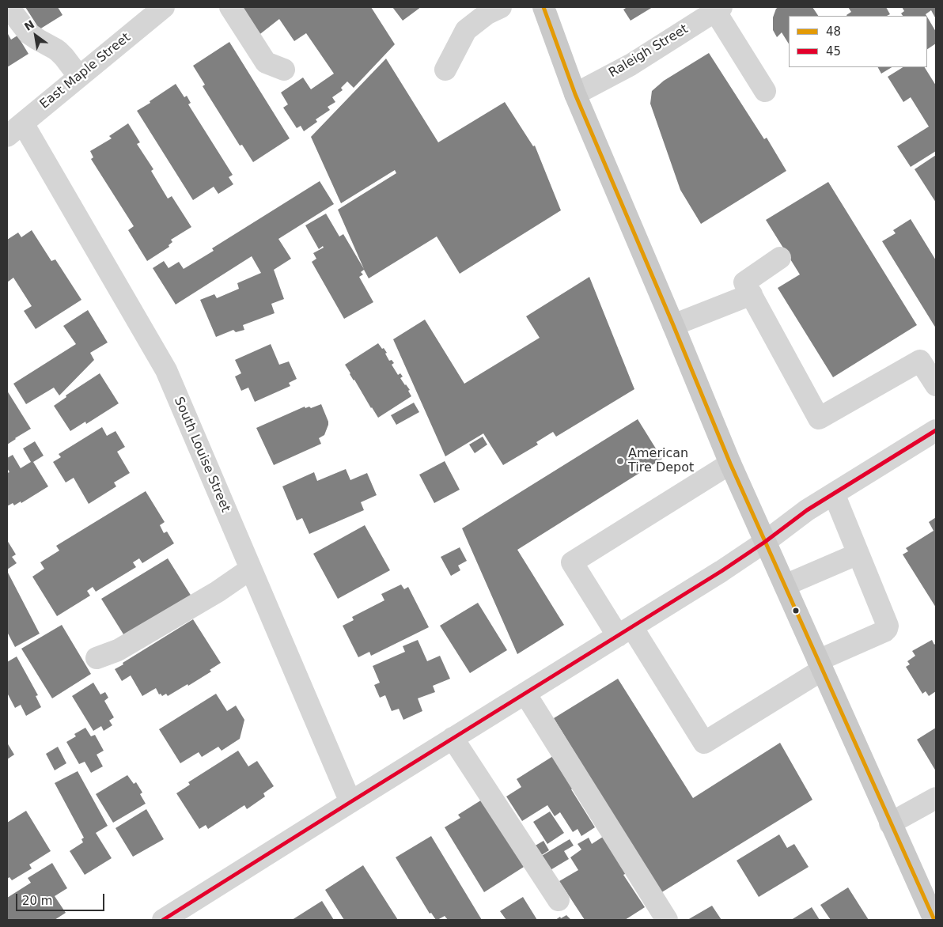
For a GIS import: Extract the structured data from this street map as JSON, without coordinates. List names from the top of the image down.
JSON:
{
  "streets": {
    "street": ["Raleigh Street", "East Maple Street", "South Louise Street"]
  },
  "crossings": [
    ["East Maple Street", "South Louise Street"]
  ],
  "places": ["American Tire Depot"],
  "lines": ["transit line 48", "transit line 45"],
  "legend": ["48", "45"],
  "scale_bar": "20 m",
  "north": "top left"
}
